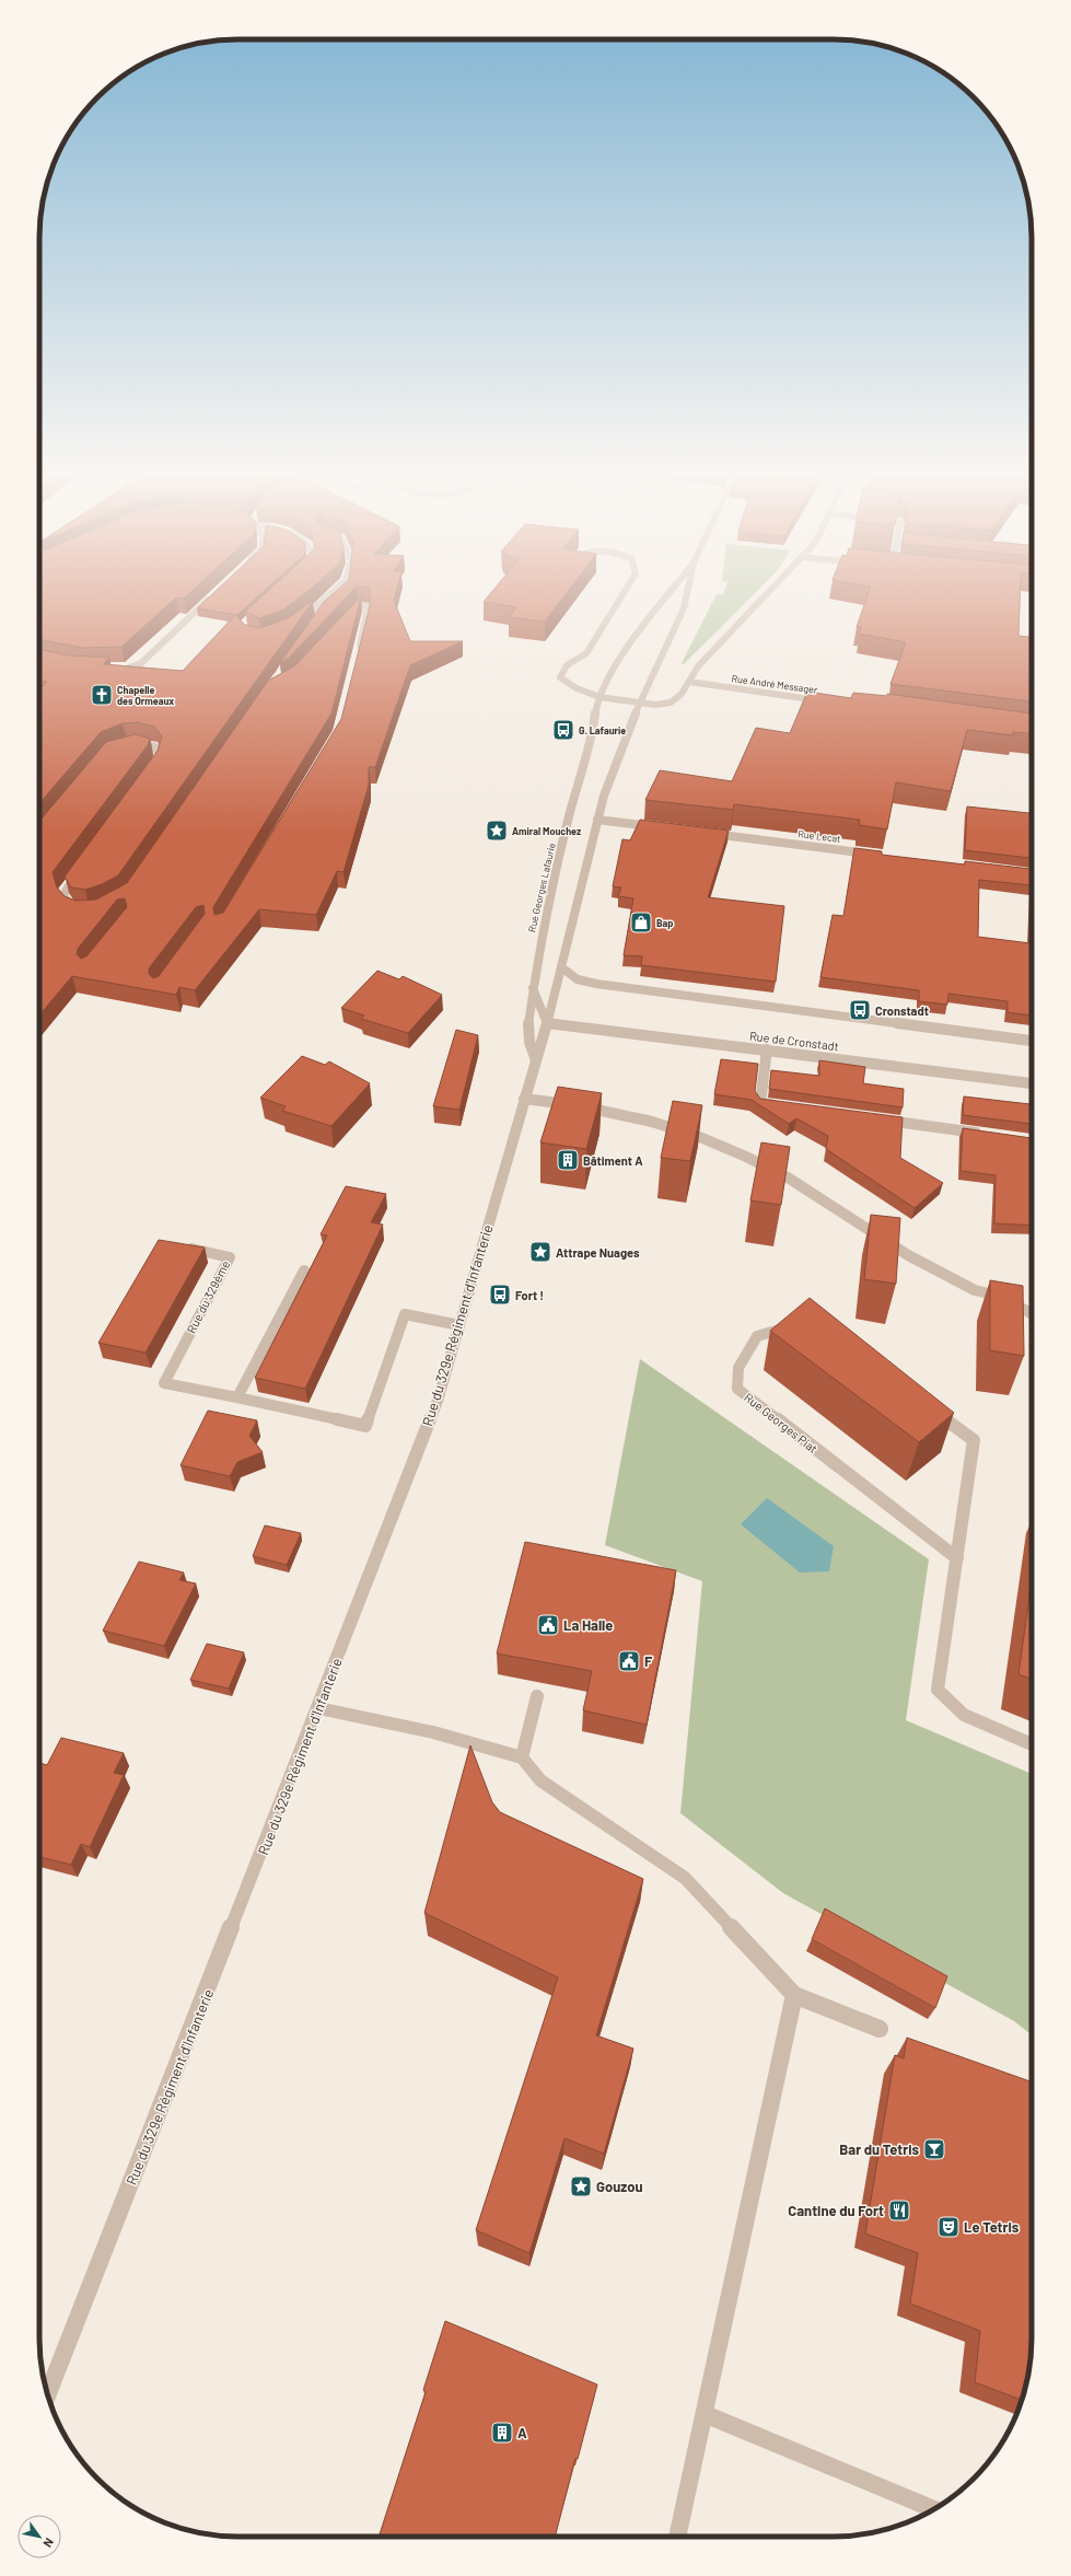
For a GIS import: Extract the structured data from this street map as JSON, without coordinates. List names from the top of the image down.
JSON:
{
  "streets": {
    "street": [
      "Rue André Messager",
      "Rue Lecat",
      "Rue Georges Lafaurie",
      "Rue de Cronstadt",
      "Rue du 329ème",
      "Rue du 329e Régiment d'Infanterie",
      "Rue Georges Piat"
    ]
  },
  "crossings": [
    ["Rue Georges Lafaurie", "Rue de Cronstadt"],
    ["Rue Georges Lafaurie", "Rue du 329e Régiment d'Infanterie"],
    ["Rue de Cronstadt", "Rue du 329e Régiment d'Infanterie"],
    ["Rue du 329ème", "Rue du 329e Régiment d'Infanterie"]
  ],
  "places": {
    "church": ["Chapelle des Ormeaux"],
    "bus stop": ["G. Lafaurie", "Cronstadt", "Fort !"],
    "place": ["Amiral Mouchez", "Attrape Nuages", "Gouzou"],
    "shop": ["Bap"],
    "building": ["Bâtiment A", "A"],
    "public building": ["La Halle", "F"],
    "bar": ["Bar du Tetris"],
    "restaurant": ["Cantine du Fort"],
    "theatre": ["Le Tetris"]
  },
  "north": "bottom right"
}
